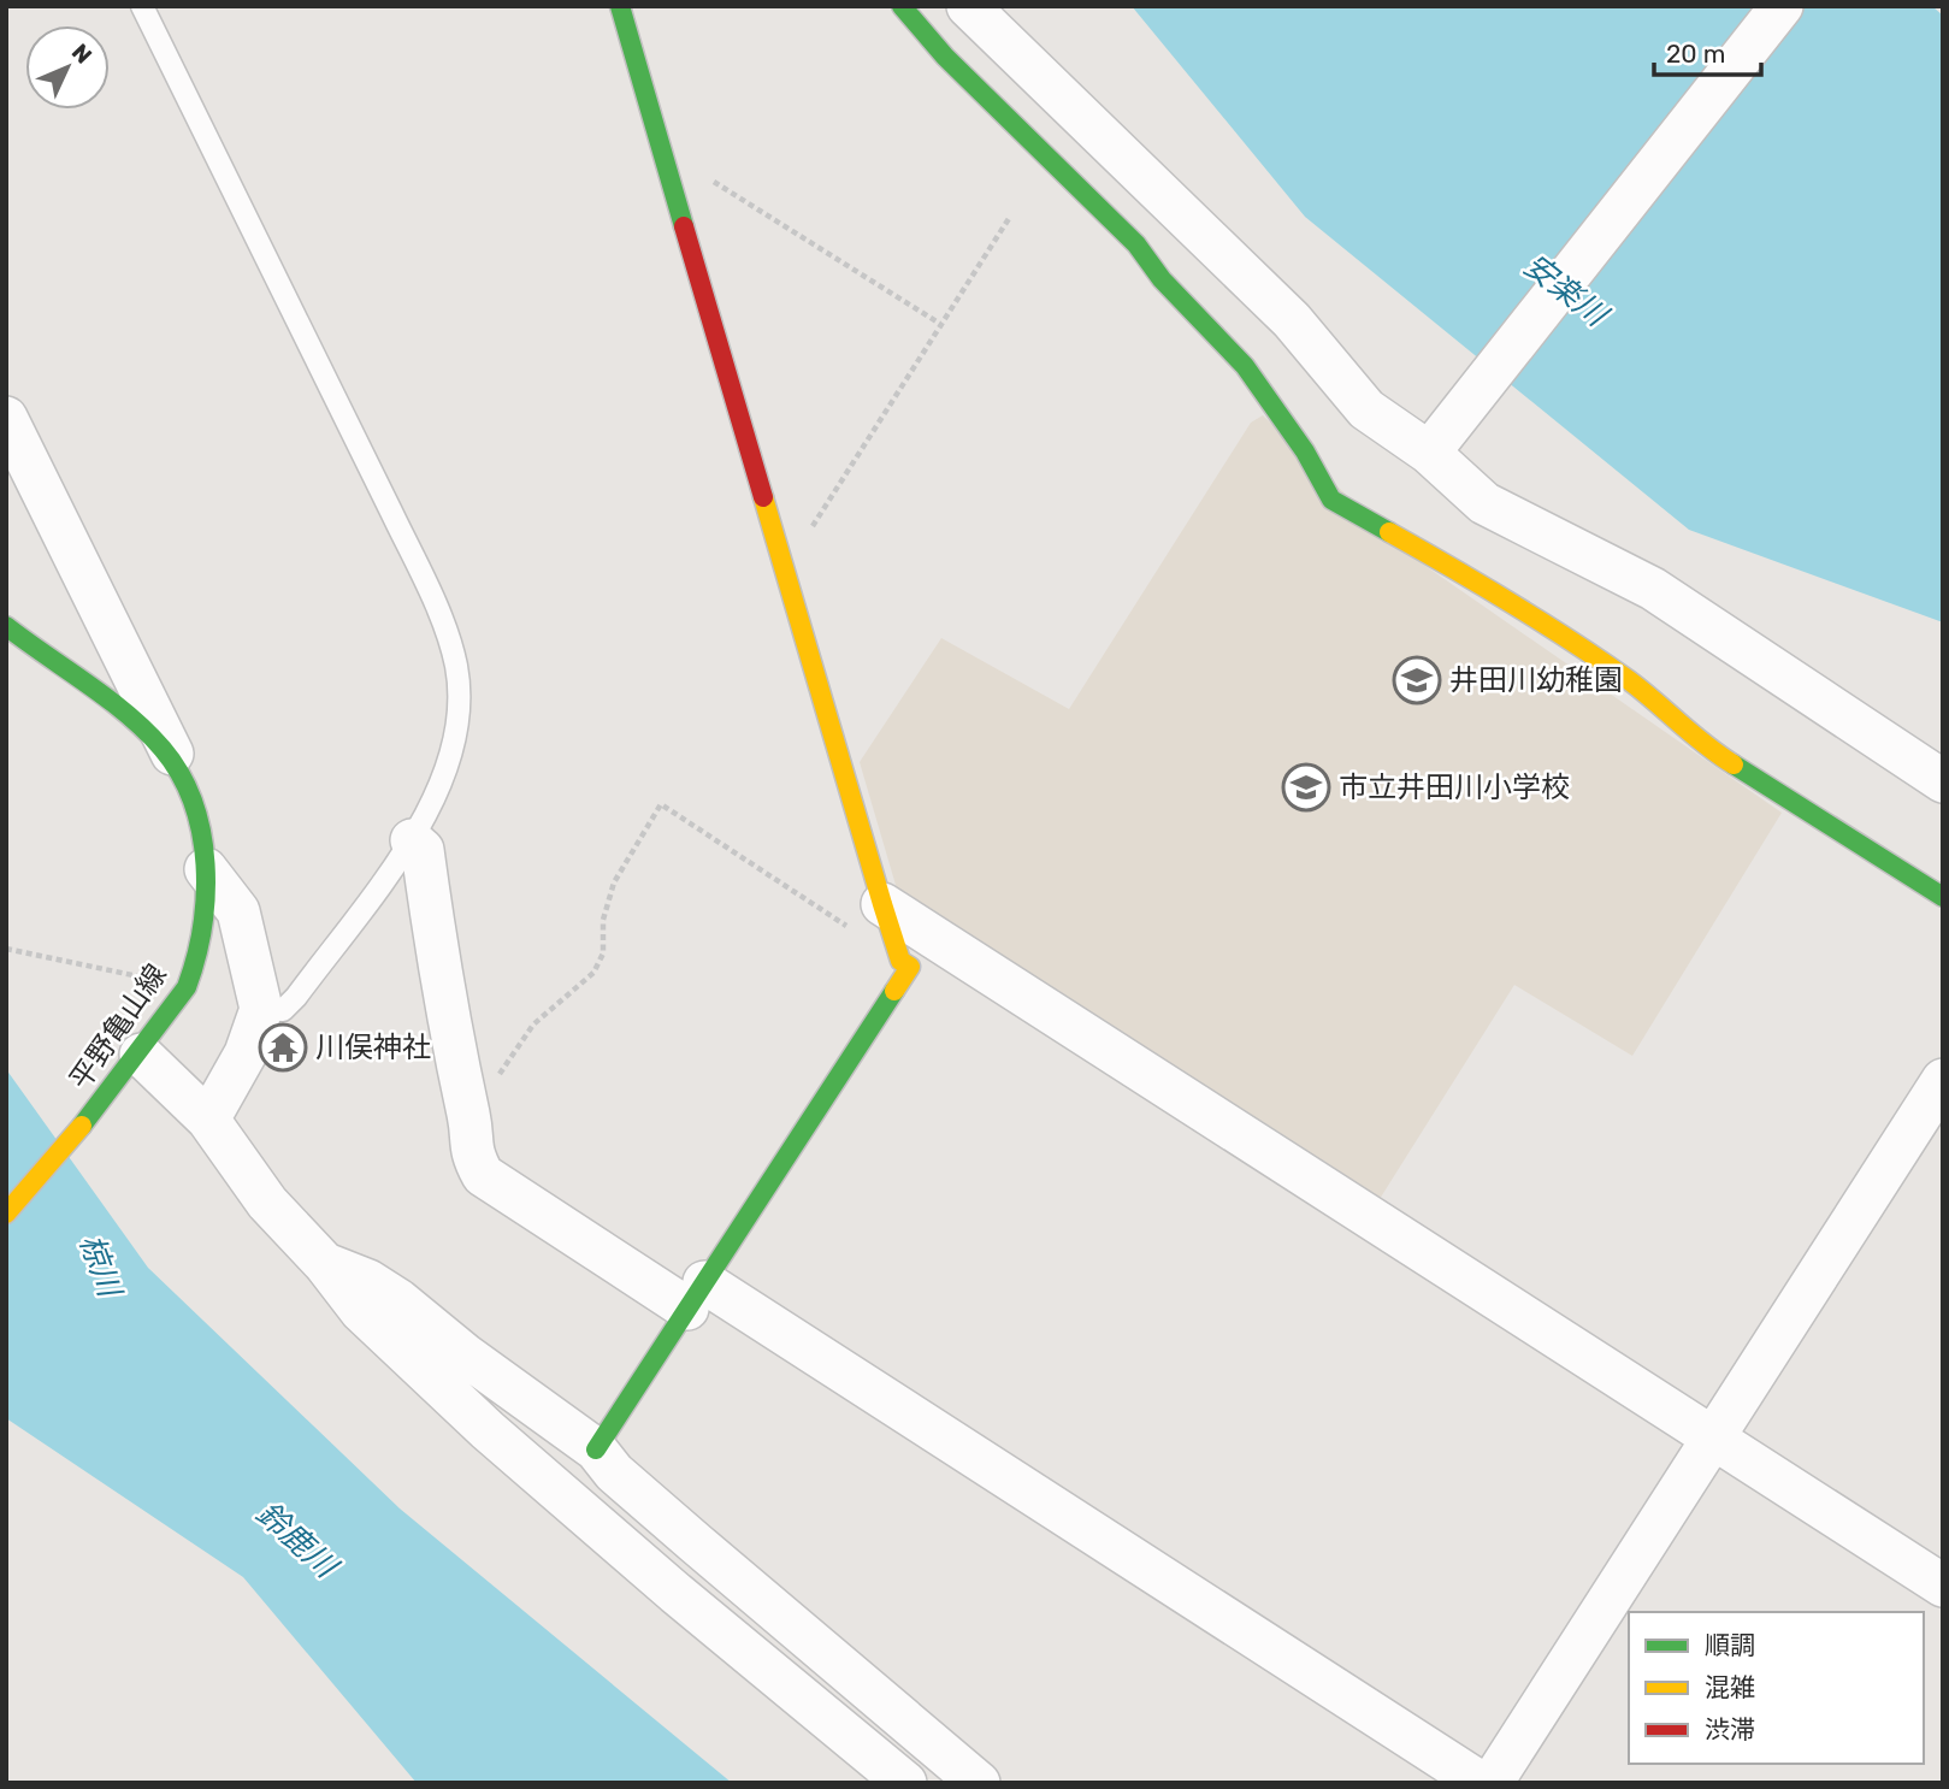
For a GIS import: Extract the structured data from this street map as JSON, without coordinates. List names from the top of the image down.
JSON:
{
  "streets": {
    "street": ["平野亀山線"]
  },
  "water": ["安楽川", "椋川", "鈴鹿川"],
  "places": {
    "school or university": ["井田川幼稚園", "市立井田川小学校"],
    "temple": ["川俣神社"]
  },
  "legend": ["順調", "混雑", "渋滞"],
  "scale_bar": "20 m",
  "north": "top right"
}
